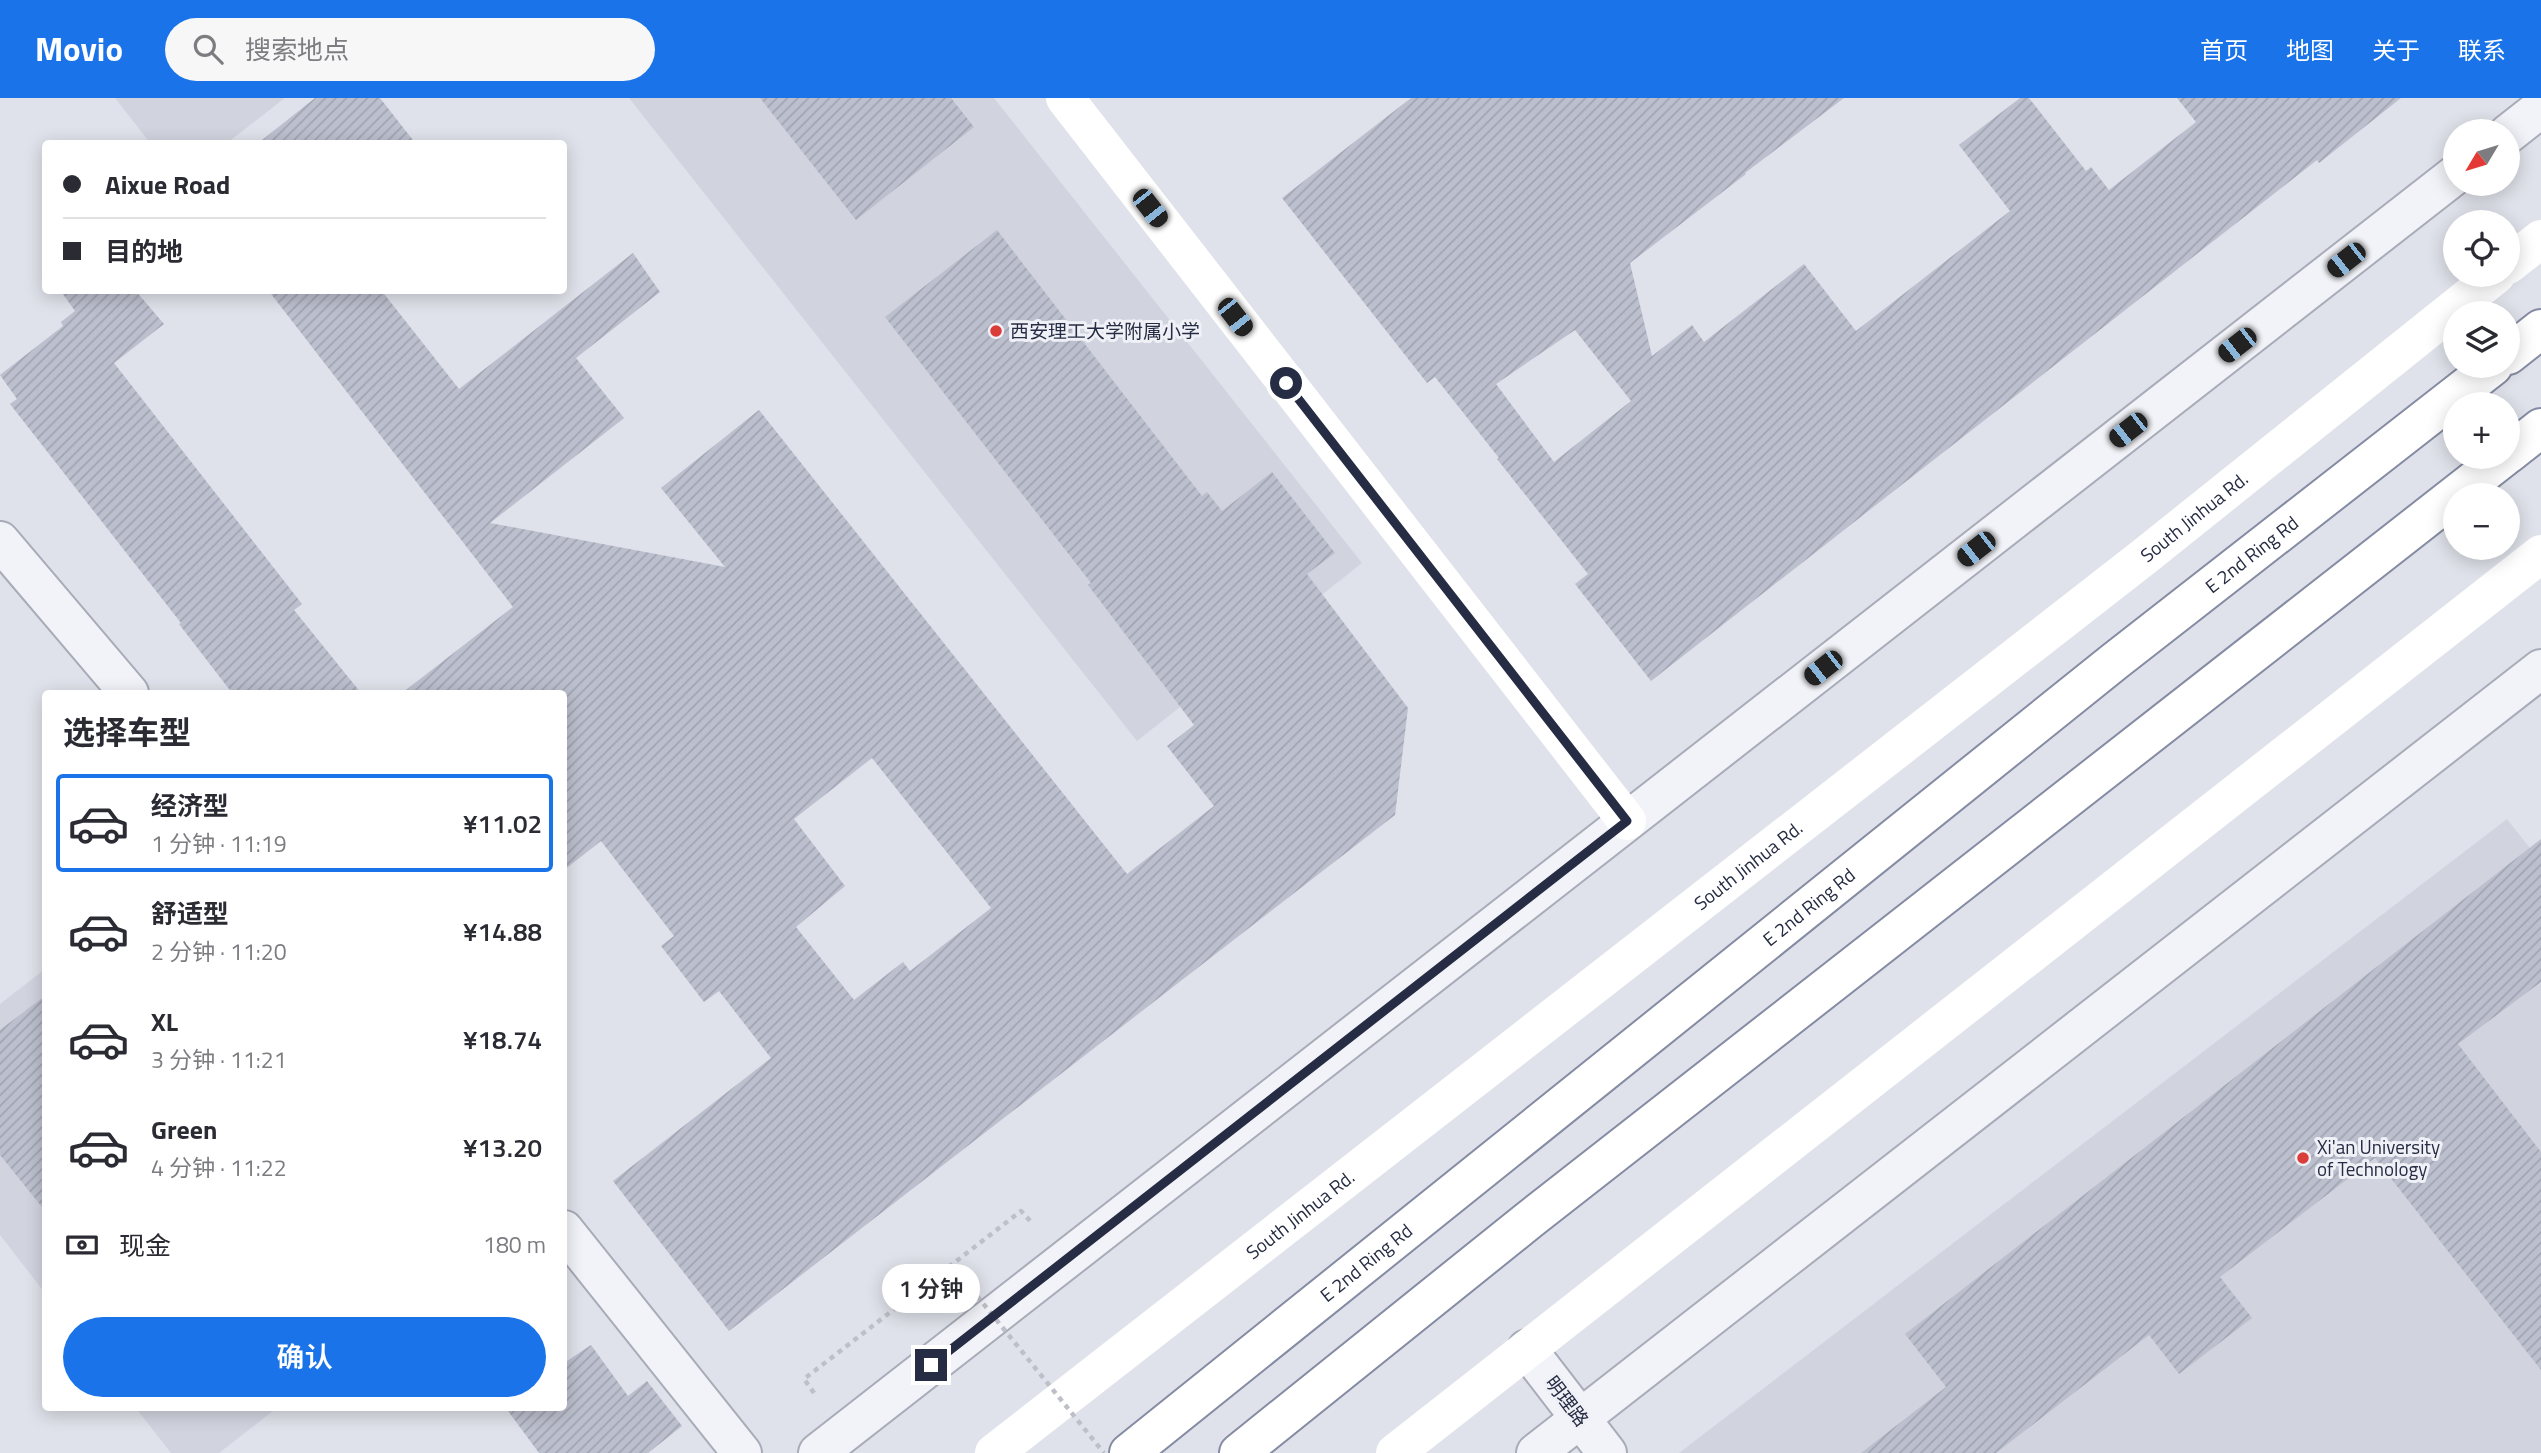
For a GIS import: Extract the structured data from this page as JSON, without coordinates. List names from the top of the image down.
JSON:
{
  "streets": {
    "main road": ["South Jinhua Rd.", "E 2nd Ring Rd"],
    "street": ["明理路"]
  },
  "places": ["西安理工大学附属小学", "Xi'an University of Technology"],
  "north": "bottom left",
  "page": {
    "header": "Movio",
    "search": "搜索地点",
    "nav": [
      "首页",
      "地图",
      "关于",
      "联系"
    ],
    "map_buttons": ["+", "−"],
    "banner": ["Aixue Road", "目的地"],
    "heading": "选择车型",
    "list": [
      {
        "name": "经济型",
        "note": "1 分钟 · 11:19",
        "value": "¥11.02"
      },
      {
        "name": "舒适型",
        "note": "2 分钟 · 11:20",
        "value": "¥14.88"
      },
      {
        "name": "XL",
        "note": "3 分钟 · 11:21",
        "value": "¥18.74"
      },
      {
        "name": "Green",
        "note": "4 分钟 · 11:22",
        "value": "¥13.20"
      }
    ],
    "pay": ["现金", "180 m"],
    "bubble": "1 分钟",
    "buttons": "确认"
  }
}
